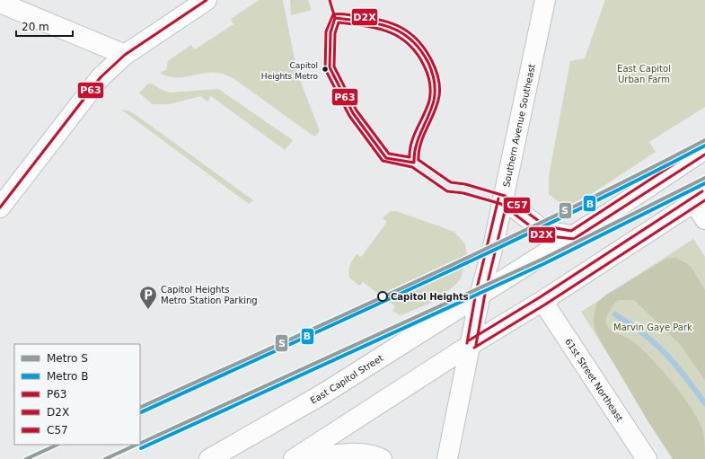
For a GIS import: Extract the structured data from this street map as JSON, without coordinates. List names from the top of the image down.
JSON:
{
  "streets": {
    "main road": ["Southern Avenue Southeast", "East Capitol Street", "61st Street Northeast"]
  },
  "crossings": [
    ["Southern Avenue Southeast", "East Capitol Street"]
  ],
  "parks": ["East Capitol Urban Farm", "Marvin Gaye Park"],
  "places": {
    "other": ["Capitol Heights Metro", "Capitol Heights"],
    "parking": ["Capitol Heights Metro Station Parking"]
  },
  "lines": [
    "transit line P63",
    "transit line D2X",
    "transit line C57",
    "metro line S",
    "metro line B"
  ],
  "legend": [
    "Metro S",
    "Metro B",
    "P63",
    "D2X",
    "C57"
  ],
  "scale_bar": "20 m"
}
